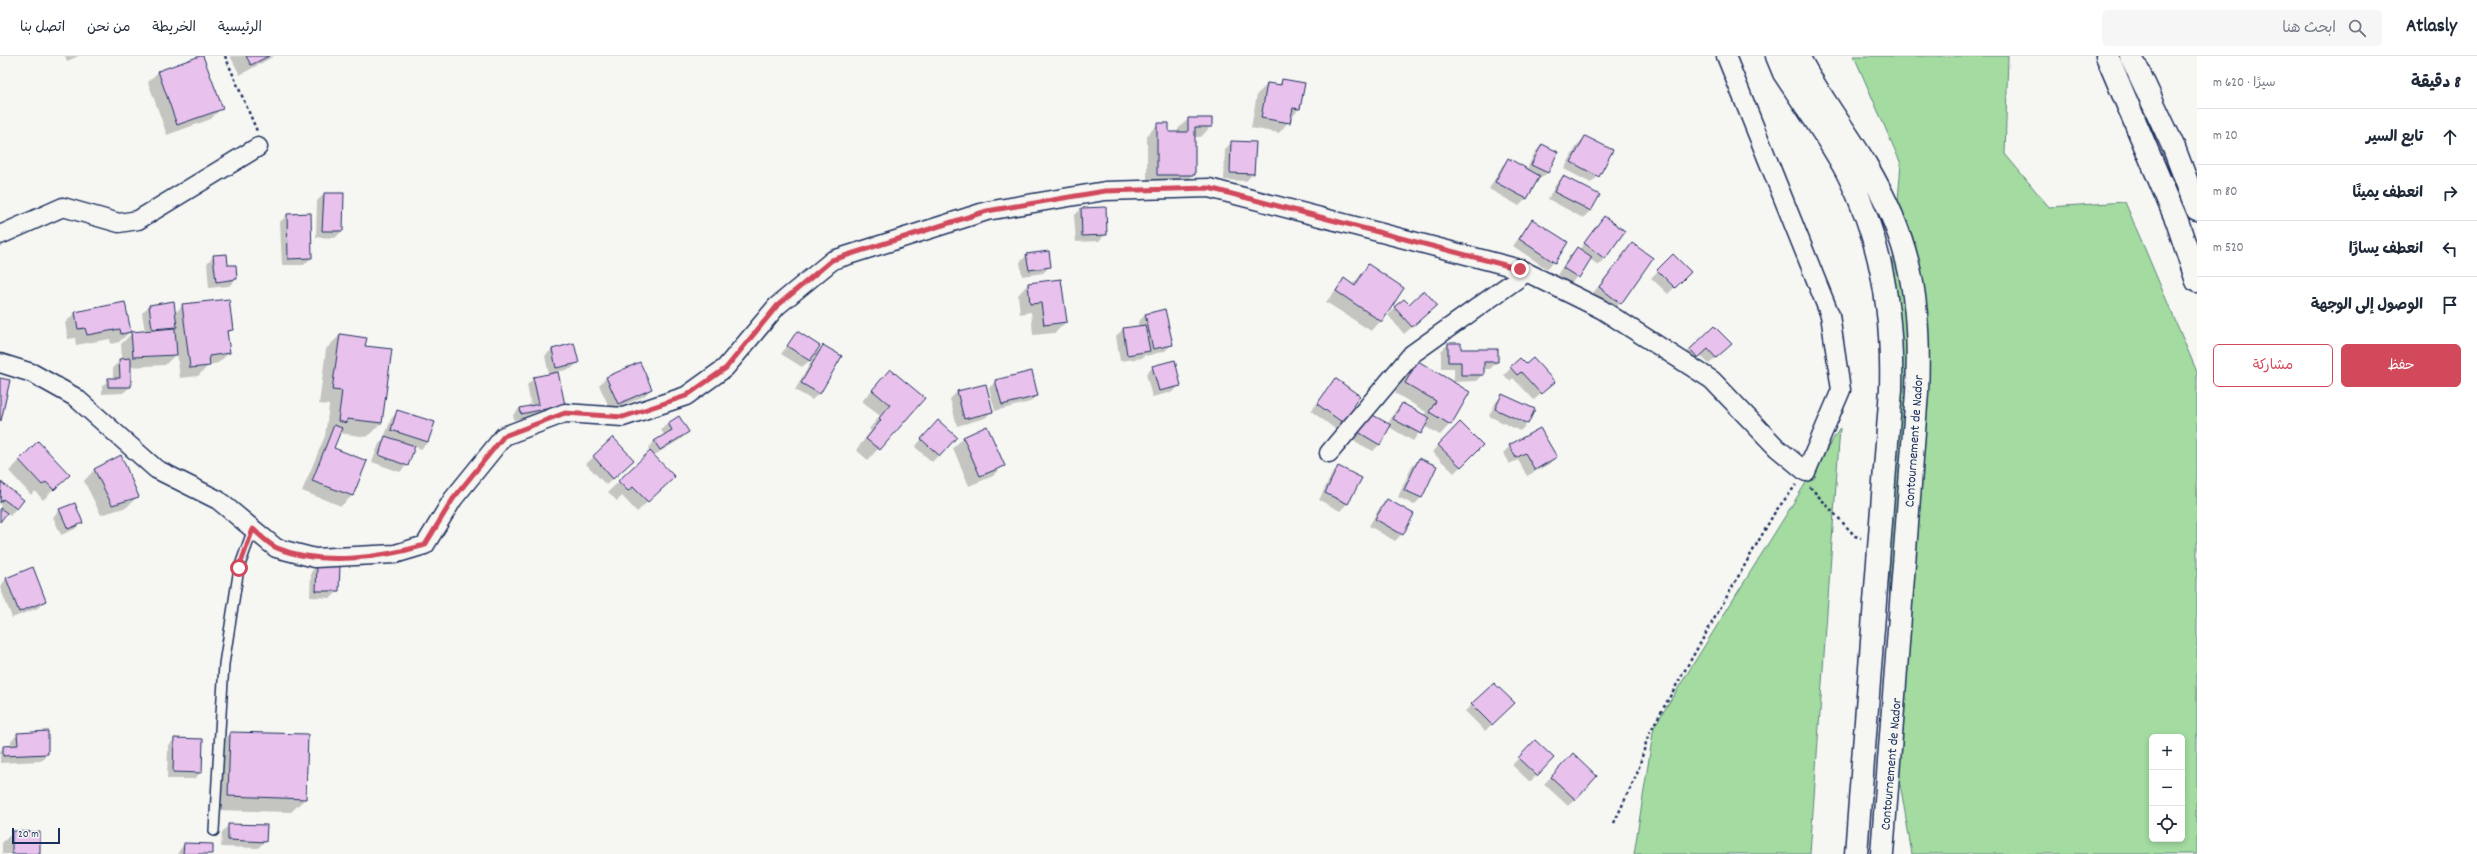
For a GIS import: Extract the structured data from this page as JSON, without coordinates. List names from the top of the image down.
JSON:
{
  "streets": {
    "highway": ["Contournement de Nador"]
  },
  "scale_bar": "20 m",
  "page": {
    "header": "Atlasly",
    "search": "ابحث هنا",
    "nav": [
      "الرئيسية",
      "الخريطة",
      "من نحن",
      "اتصل بنا"
    ],
    "heading": ["8 دقيقة", "سيرًا · 620 m"],
    "list": [
      ["تابع السير", "20 m"],
      ["انعطف يمينًا", "80 m"],
      ["انعطف يسارًا", "520 m"],
      "الوصول إلى الوجهة"
    ],
    "buttons": ["حفظ", "مشاركة"],
    "map_buttons": ["+", "−"],
    "scale": "20 m"
  }
}
